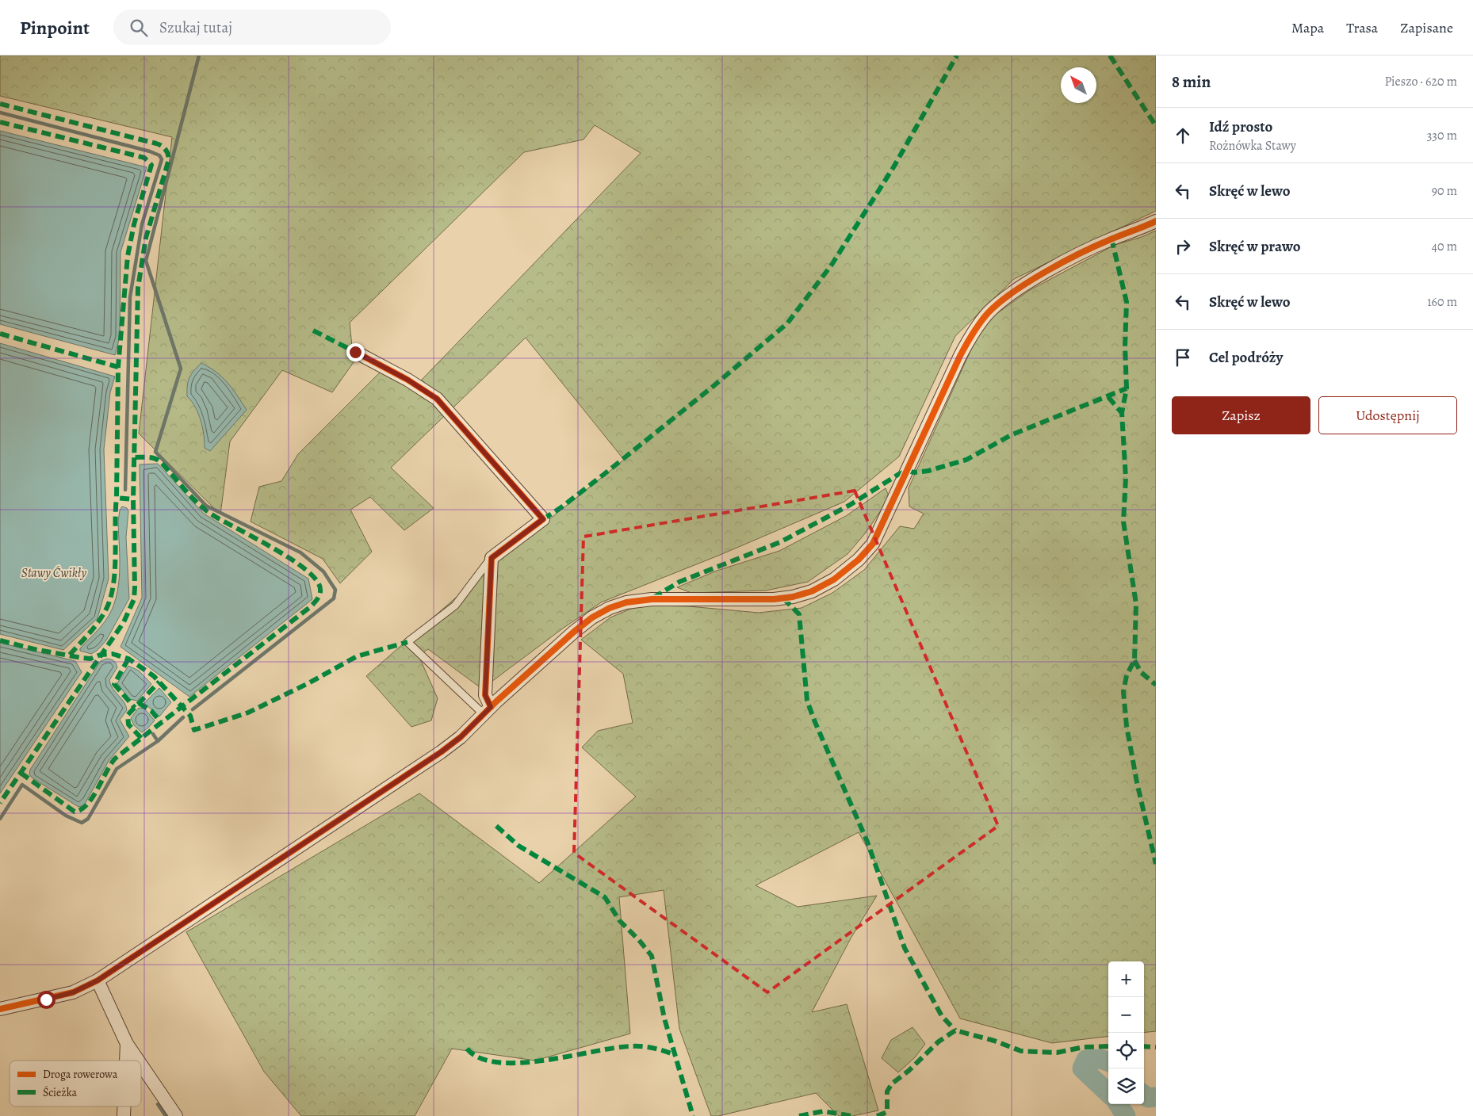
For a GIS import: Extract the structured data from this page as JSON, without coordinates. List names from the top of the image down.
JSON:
{
  "water": ["Stawy Ćwikły"],
  "legend": ["Droga rowerowa", "Ścieżka"],
  "north": "top left",
  "page": {
    "header": "Pinpoint",
    "search": "Szukaj tutaj",
    "nav": ["Mapa", "Trasa", "Zapisane"],
    "heading": ["8 min", "Pieszo · 620 m"],
    "list": [
      ["Idź prosto", "Rożnówka Stawy", "330 m"],
      ["Skręć w lewo", "90 m"],
      ["Skręć w prawo", "40 m"],
      ["Skręć w lewo", "160 m"],
      "Cel podróży"
    ],
    "buttons": ["Zapisz", "Udostępnij"],
    "map_buttons": ["+", "−"]
  }
}
